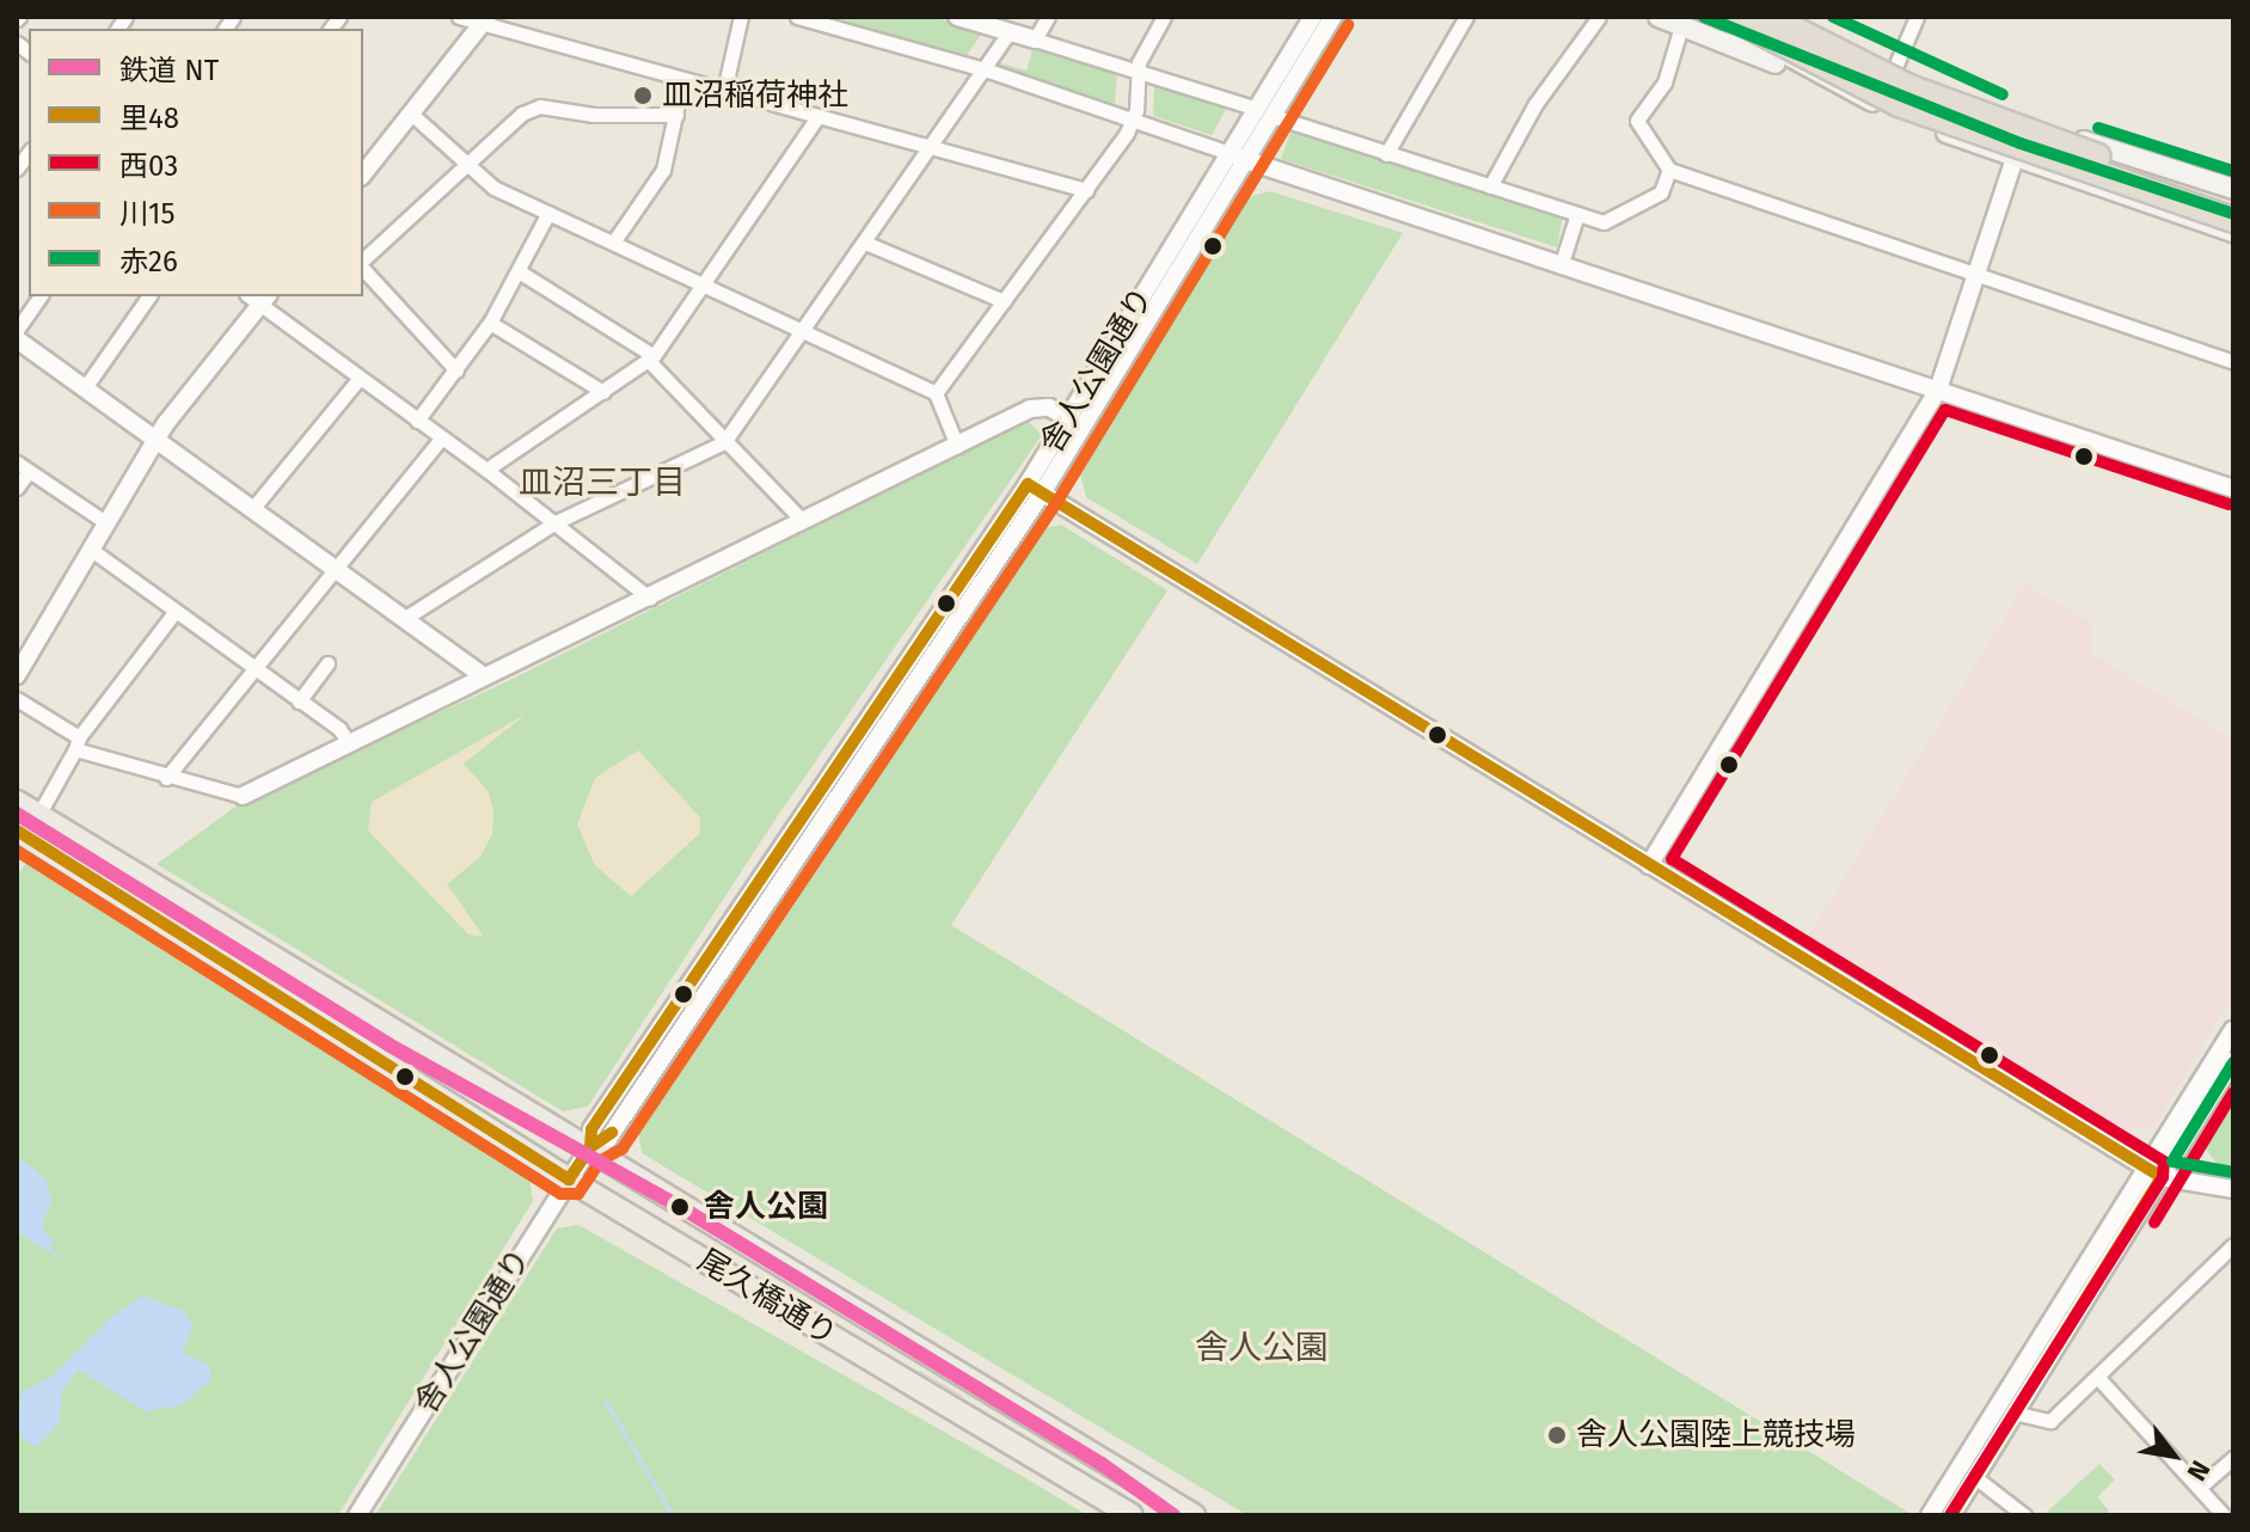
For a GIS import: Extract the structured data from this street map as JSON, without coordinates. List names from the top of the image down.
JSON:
{
  "streets": {
    "main road": ["尾久橋通り"],
    "street": ["舎人公園通り"]
  },
  "crossings": [
    ["舎人公園通り", "尾久橋通り"]
  ],
  "districts": ["皿沼三丁目", "舎人公園"],
  "places": ["皿沼稲荷神社", "舎人公園", "舎人公園陸上競技場"],
  "lines": [
    "transit line 赤26",
    "transit line 川15",
    "transit line 西03",
    "transit line 里48",
    "rail line NT"
  ],
  "legend": [
    "鉄道 NT",
    "里48",
    "西03",
    "川15",
    "赤26"
  ],
  "north": "bottom right"
}
